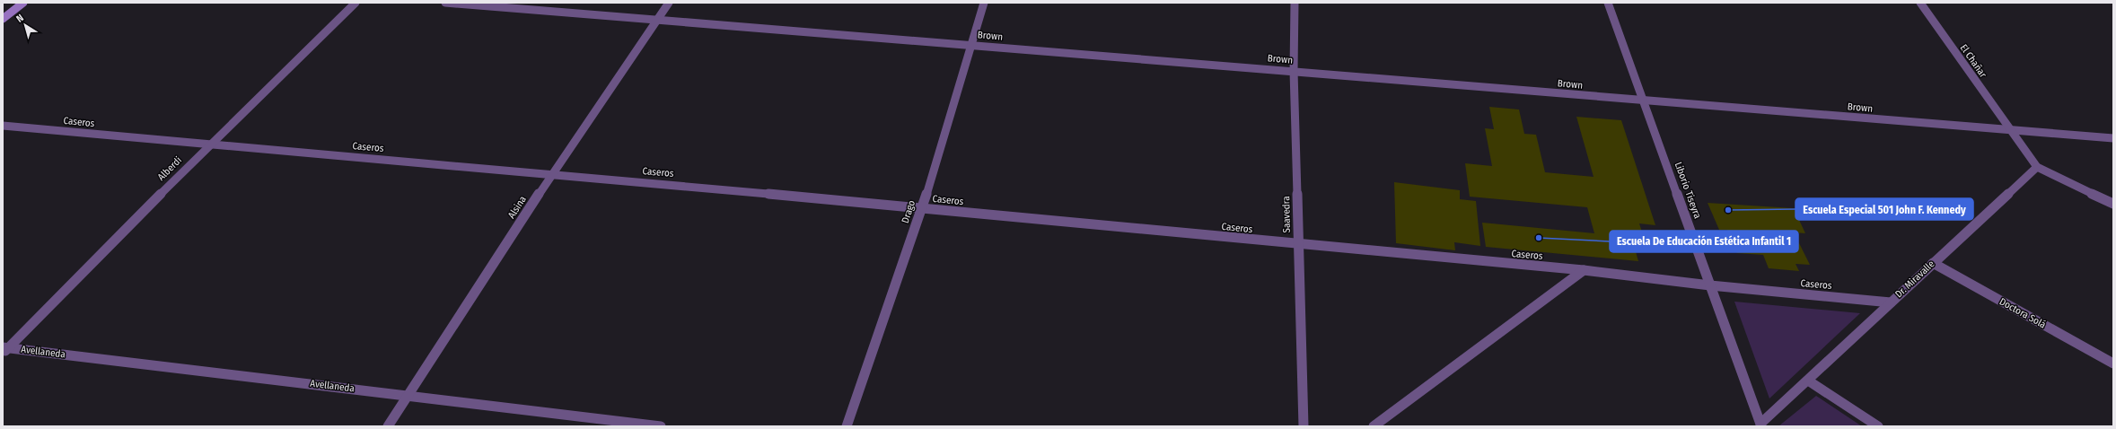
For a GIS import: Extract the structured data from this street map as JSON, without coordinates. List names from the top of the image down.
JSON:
{
  "streets": {
    "street": [
      "Brown",
      "El Chañar",
      "Caseros",
      "Alberdi",
      "Liborio Tiseyra",
      "Alsina",
      "Drago",
      "Saavedra",
      "Dr. Miravalle",
      "Doctora Solá",
      "Avellaneda"
    ]
  },
  "crossings": [
    ["Brown", "El Chañar"],
    ["Brown", "Liborio Tiseyra"],
    ["Brown", "Alsina"],
    ["Brown", "Drago"],
    ["Brown", "Saavedra"],
    ["Caseros", "Alberdi"],
    ["Caseros", "Liborio Tiseyra"],
    ["Caseros", "Alsina"],
    ["Caseros", "Drago"],
    ["Caseros", "Saavedra"],
    ["Caseros", "Dr. Miravalle"],
    ["Alberdi", "Avellaneda"],
    ["Liborio Tiseyra", "Dr. Miravalle"],
    ["Alsina", "Avellaneda"],
    ["Dr. Miravalle", "Doctora Solá"]
  ],
  "places": ["Escuela Especial 501 John F. Kennedy", "Escuela De Educación Estética Infantil 1"],
  "north": "top left"
}
